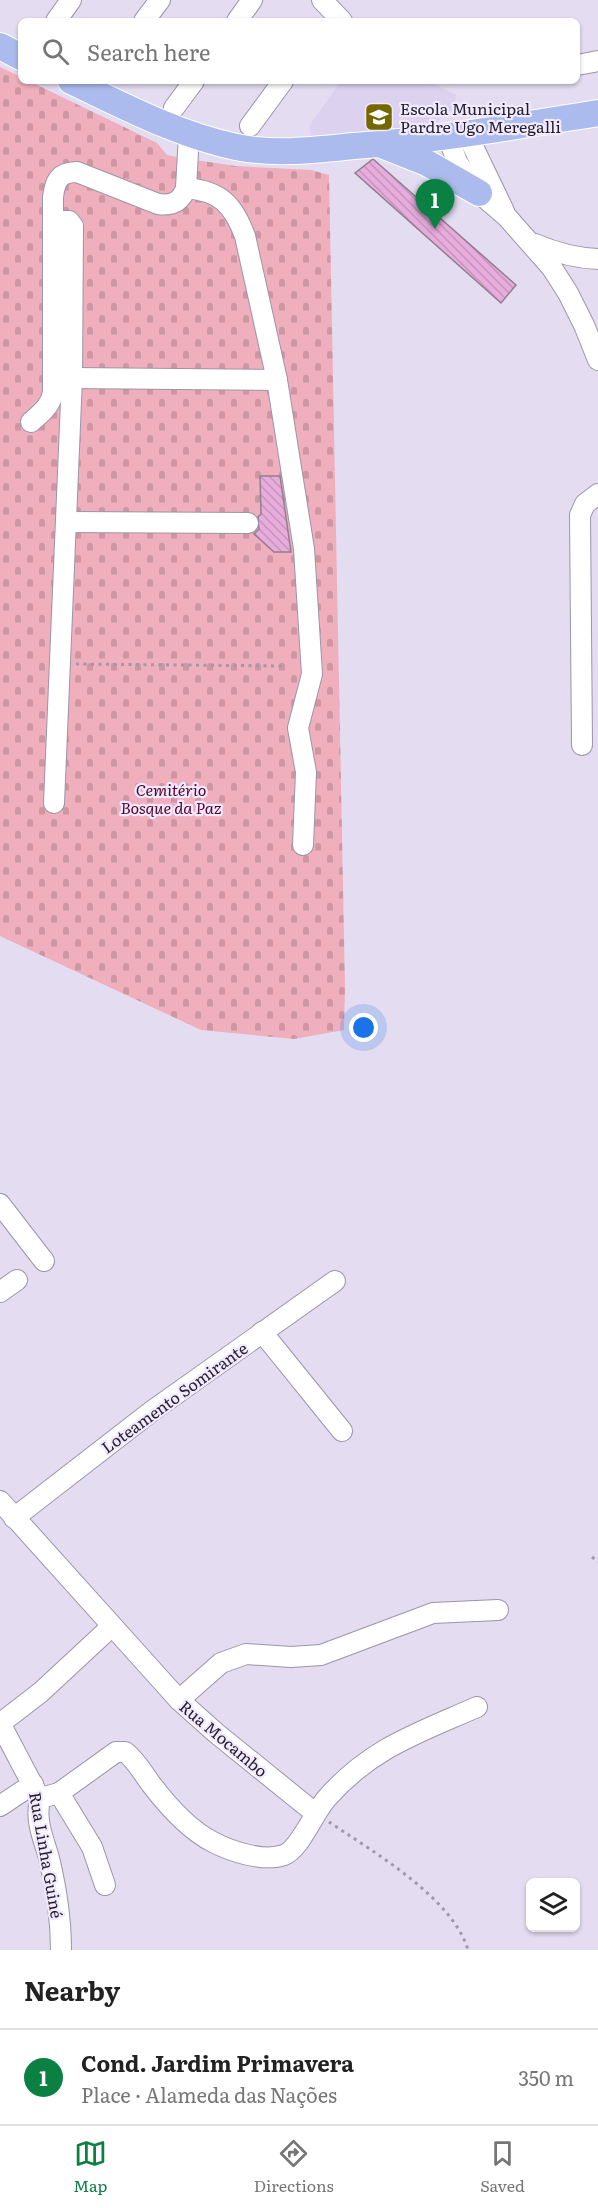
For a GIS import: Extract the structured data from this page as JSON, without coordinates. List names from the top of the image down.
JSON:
{
  "streets": {
    "street": ["Loteamento Somirante", "Rua Mocambo", "Rua Linha Guiné"]
  },
  "crossings": [
    ["Loteamento Somirante", "Rua Mocambo"],
    ["Rua Mocambo", "Rua Linha Guiné"]
  ],
  "parks": ["Cemitério Bosque da Paz"],
  "places": {
    "school or university": ["Escola Municipal Pardre Ugo Meregalli"]
  },
  "page": {
    "search": "Search here",
    "pins": "1",
    "heading": "Nearby",
    "list": [
      {
        "mark": "1",
        "name": "Cond. Jardim Primavera",
        "note": "Place · Alameda das Nações",
        "value": "350 m"
      }
    ],
    "nav": ["Map", "Directions", "Saved"]
  }
}
